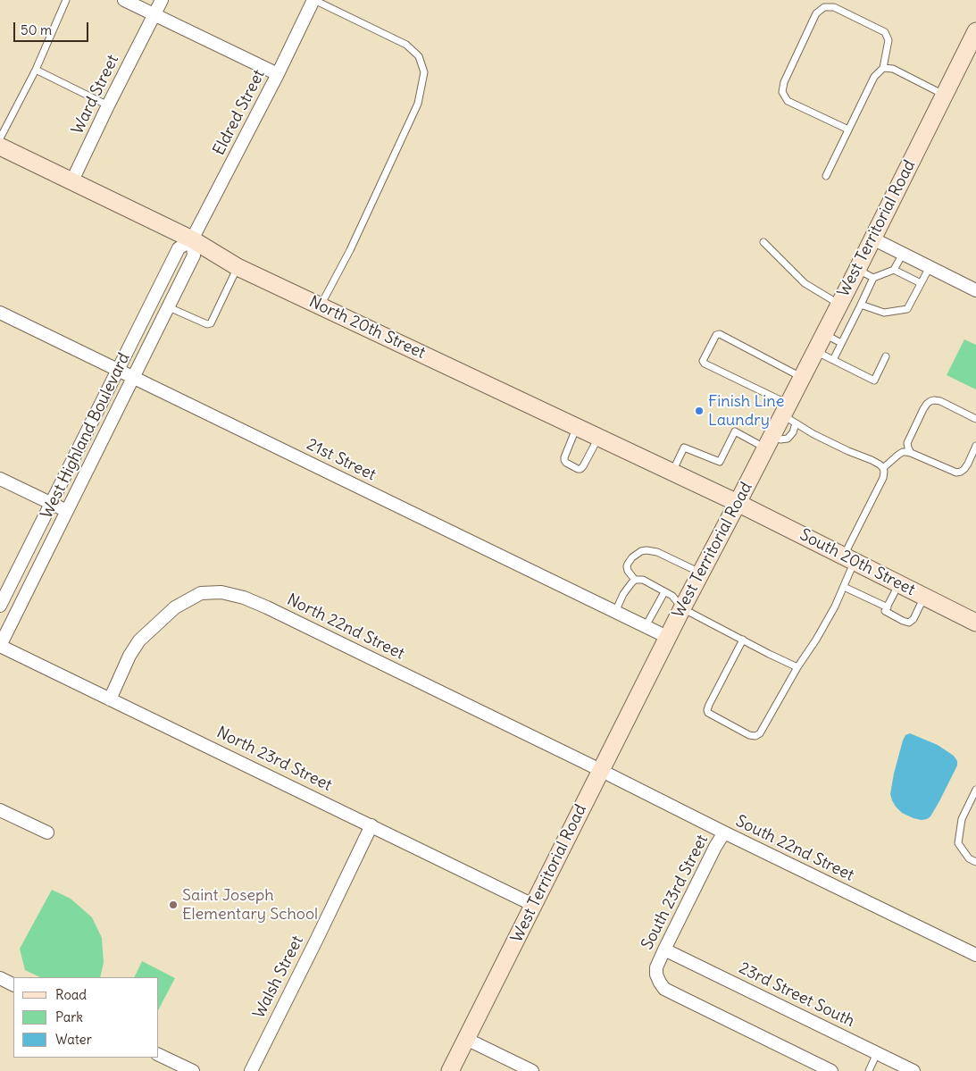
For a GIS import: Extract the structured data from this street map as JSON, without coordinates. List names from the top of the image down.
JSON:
{
  "streets": {
    "street": [
      "Ward Street",
      "Eldred Street",
      "West Territorial Road",
      "North 20th Street",
      "West Highland Boulevard",
      "21st Street",
      "South 20th Street",
      "North 22nd Street",
      "North 23rd Street",
      "South 22nd Street",
      "South 23rd Street",
      "Walsh Street",
      "23rd Street South"
    ]
  },
  "crossings": [
    ["Ward Street", "North 20th Street"],
    ["Eldred Street", "North 20th Street"],
    ["Eldred Street", "West Highland Boulevard"],
    ["West Territorial Road", "North 20th Street"],
    ["West Territorial Road", "21st Street"],
    ["West Territorial Road", "South 20th Street"],
    ["West Territorial Road", "North 22nd Street"],
    ["West Territorial Road", "North 23rd Street"],
    ["West Territorial Road", "South 22nd Street"],
    ["North 20th Street", "West Highland Boulevard"],
    ["North 20th Street", "South 20th Street"],
    ["West Highland Boulevard", "21st Street"],
    ["West Highland Boulevard", "North 23rd Street"],
    ["North 22nd Street", "North 23rd Street"],
    ["North 22nd Street", "South 22nd Street"],
    ["North 23rd Street", "Walsh Street"],
    ["South 22nd Street", "South 23rd Street"],
    ["South 23rd Street", "23rd Street South"]
  ],
  "places": ["Finish Line Laundry", "Saint Joseph Elementary School"],
  "legend": ["Road", "Park", "Water"],
  "scale_bar": "50 m"
}
